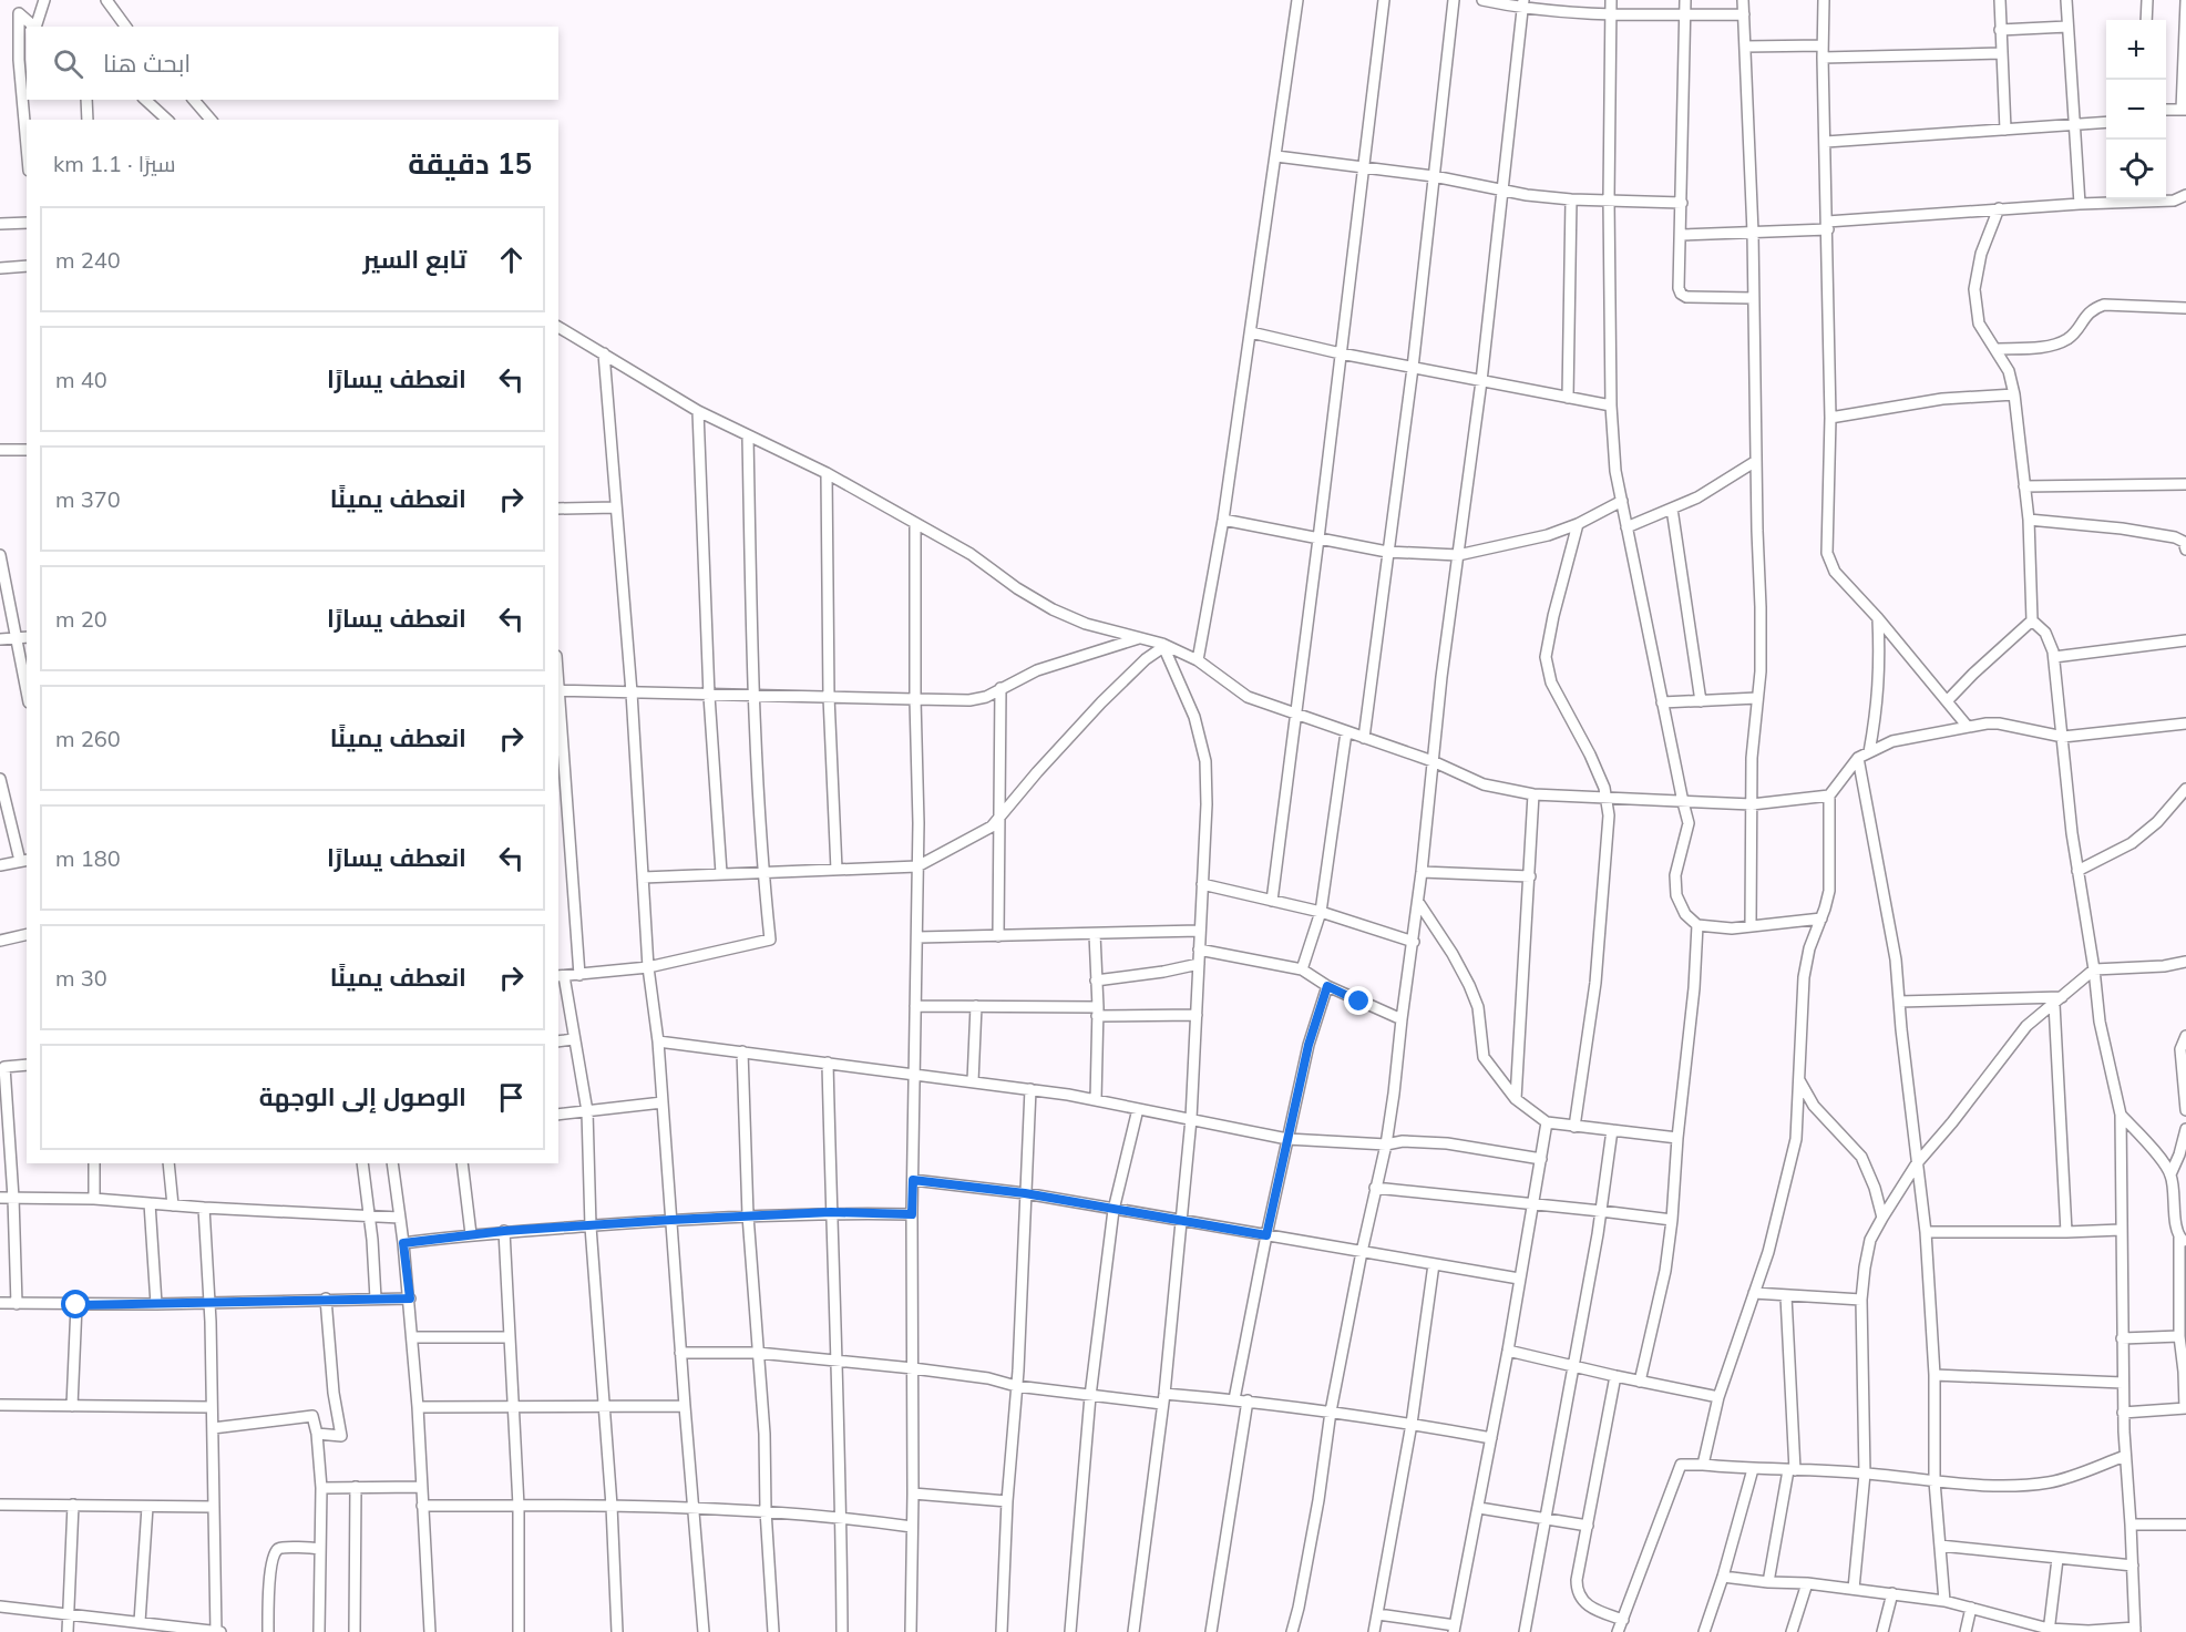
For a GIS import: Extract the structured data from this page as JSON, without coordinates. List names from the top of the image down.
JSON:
{
  "page": {
    "map_buttons": ["+", "−"],
    "search": "ابحث هنا",
    "heading": ["15 دقيقة", "سيرًا · 1.1 km"],
    "list": [
      ["تابع السير", "240 m"],
      ["انعطف يسارًا", "40 m"],
      ["انعطف يمينًا", "370 m"],
      ["انعطف يسارًا", "20 m"],
      ["انعطف يمينًا", "260 m"],
      ["انعطف يسارًا", "180 m"],
      ["انعطف يمينًا", "30 m"],
      "الوصول إلى الوجهة"
    ]
  }
}
